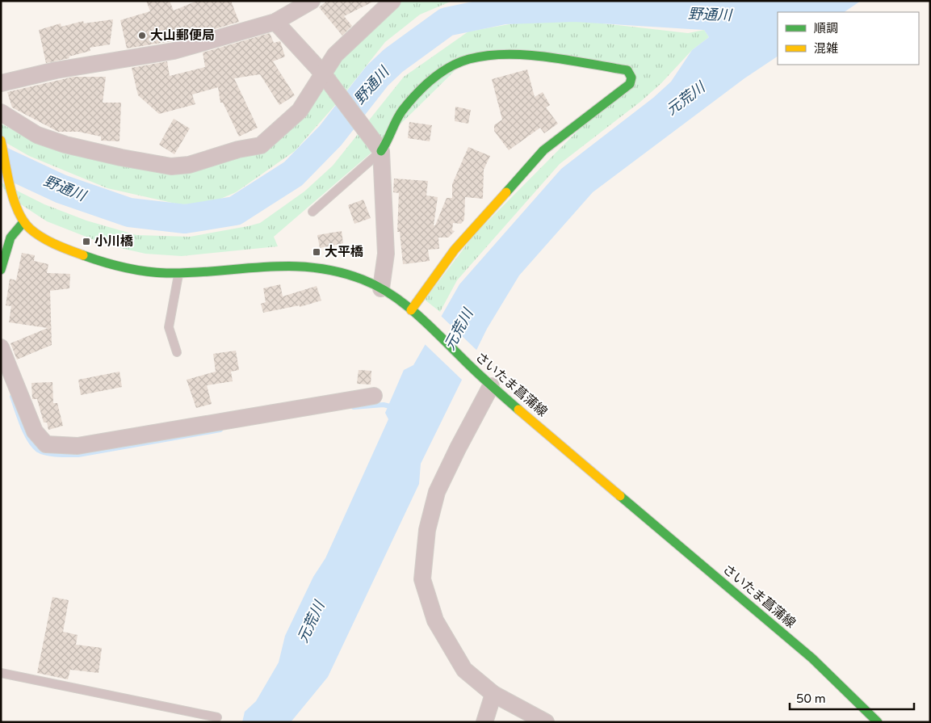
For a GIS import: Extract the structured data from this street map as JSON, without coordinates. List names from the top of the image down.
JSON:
{
  "streets": {
    "main road": ["さいたま菖蒲線"]
  },
  "water": ["野通川", "元荒川"],
  "places": {
    "other": ["大山郵便局"],
    "transit": ["小川橋", "大平橋"]
  },
  "legend": ["順調", "混雑"],
  "scale_bar": "50 m"
}
